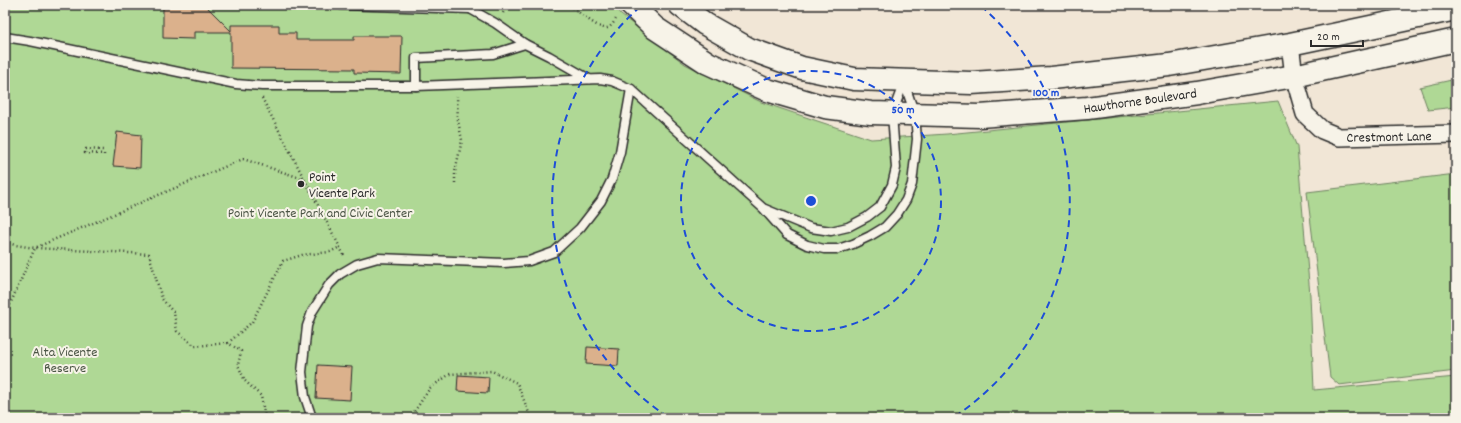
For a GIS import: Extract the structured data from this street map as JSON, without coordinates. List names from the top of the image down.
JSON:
{
  "streets": {
    "main road": ["Hawthorne Boulevard"],
    "street": ["Crestmont Lane"]
  },
  "crossings": [
    ["Hawthorne Boulevard", "Crestmont Lane"]
  ],
  "parks": ["Point Vicente Park and Civic Center", "Alta Vicente Reserve"],
  "places": ["Point Vicente Park"],
  "scale_bar": "20 m",
  "rings": ["100 m", "50 m"]
}
